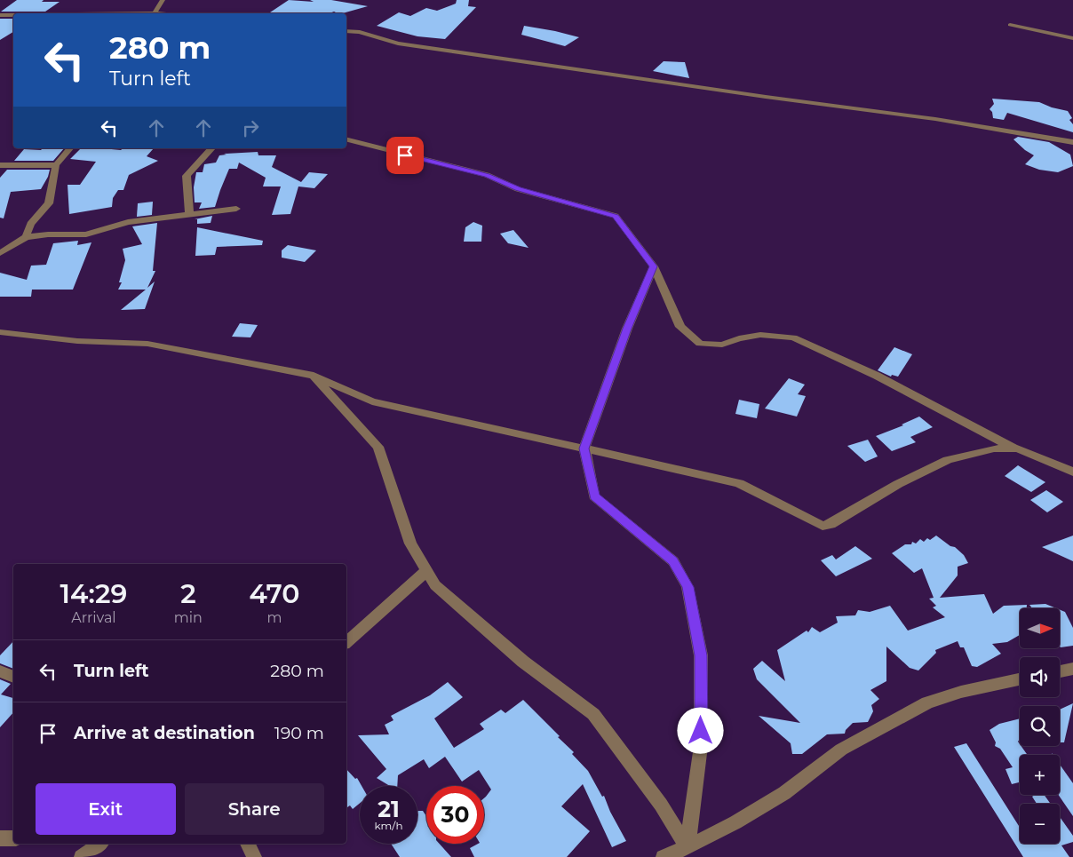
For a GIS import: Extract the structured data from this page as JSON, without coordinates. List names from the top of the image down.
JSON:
{
  "north": "right",
  "page": {
    "turn": ["280 m", "Turn left"],
    "eta": [
      "14:29",
      "Arrival",
      "2",
      "min",
      "470",
      "m"
    ],
    "map_buttons": ["+", "−"],
    "list": [
      {
        "name": "Turn left",
        "value": "280 m"
      },
      {
        "name": "Arrive at destination",
        "value": "190 m"
      }
    ],
    "buttons": ["Exit", "Share"],
    "speed": "21 km/h",
    "limit": "30"
  }
}
